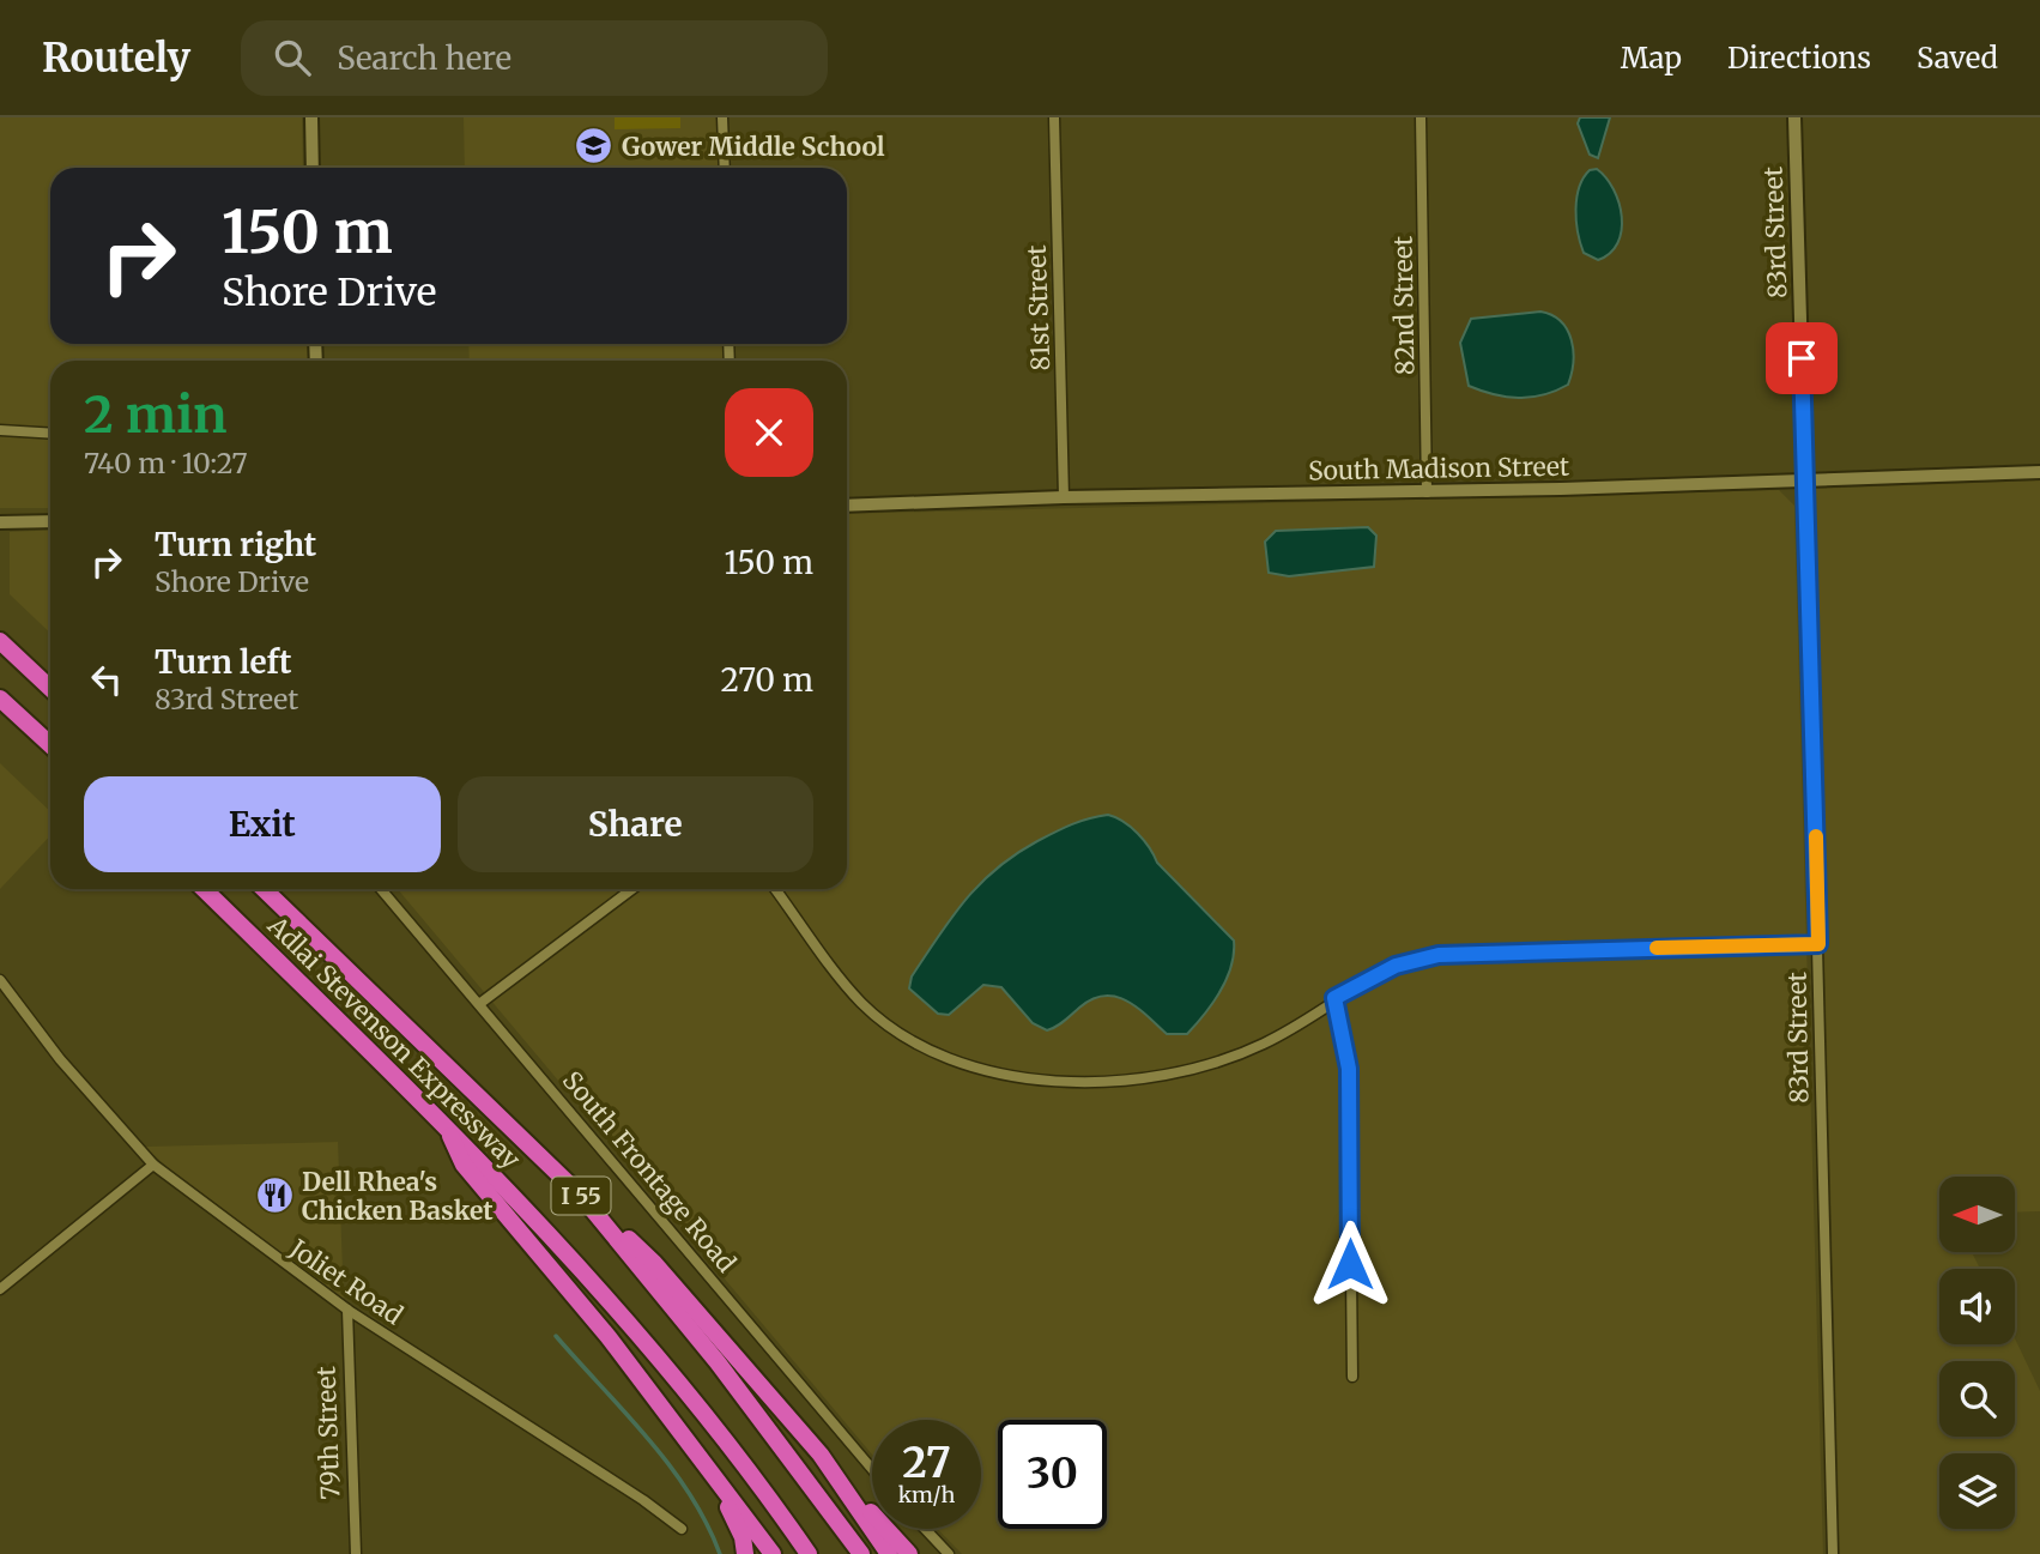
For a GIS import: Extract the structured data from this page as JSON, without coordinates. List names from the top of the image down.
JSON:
{
  "streets": {
    "highway": ["Adlai Stevenson Expressway", "I 55"],
    "street": [
      "83rd Street",
      "82nd Street",
      "81st Street",
      "South Madison Street",
      "South Frontage Road",
      "Joliet Road",
      "79th Street"
    ]
  },
  "crossings": [
    ["83rd Street", "South Madison Street"],
    ["82nd Street", "South Madison Street"],
    ["81st Street", "South Madison Street"],
    ["Joliet Road", "79th Street"]
  ],
  "places": {
    "school or university": ["Gower Middle School"],
    "restaurant": ["Dell Rhea's Chicken Basket"]
  },
  "north": "left",
  "page": {
    "header": "Routely",
    "search": "Search here",
    "nav": ["Map", "Directions", "Saved"],
    "turn": ["150 m", "Shore Drive"],
    "heading": ["2 min", "740 m · 10:27"],
    "list": [
      {
        "name": "Turn right",
        "note": "Shore Drive",
        "value": "150 m"
      },
      {
        "name": "Turn left",
        "note": "83rd Street",
        "value": "270 m"
      }
    ],
    "buttons": ["Exit", "Share"],
    "speed": "27 km/h",
    "limit": "30"
  }
}
